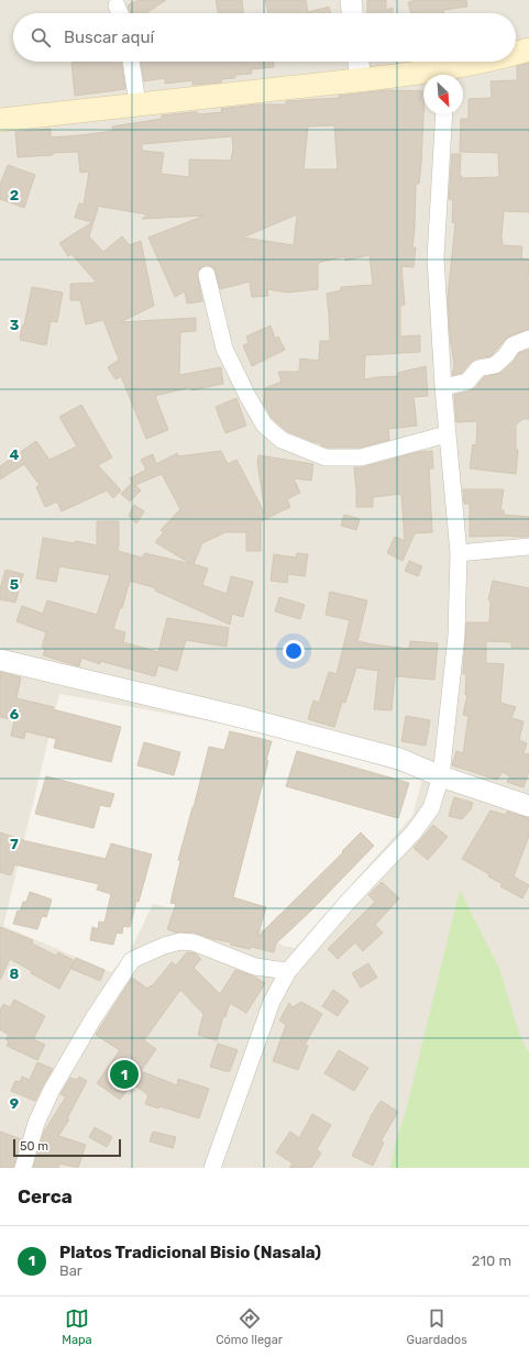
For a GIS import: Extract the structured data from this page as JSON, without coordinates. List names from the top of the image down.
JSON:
{
  "scale_bar": "50 m",
  "north": "bottom right",
  "page": {
    "search": "Buscar aquí",
    "pins": "1",
    "scale": "50 m",
    "heading": "Cerca",
    "list": [
      {
        "mark": "1",
        "name": "Platos Tradicional Bisio (Nasala)",
        "note": "Bar",
        "value": "210 m"
      }
    ],
    "nav": ["Mapa", "Cómo llegar", "Guardados"]
  },
  "grid": {
    "rows": [
      "2",
      "3",
      "4",
      "5",
      "6",
      "7",
      "8",
      "9"
    ]
  }
}
